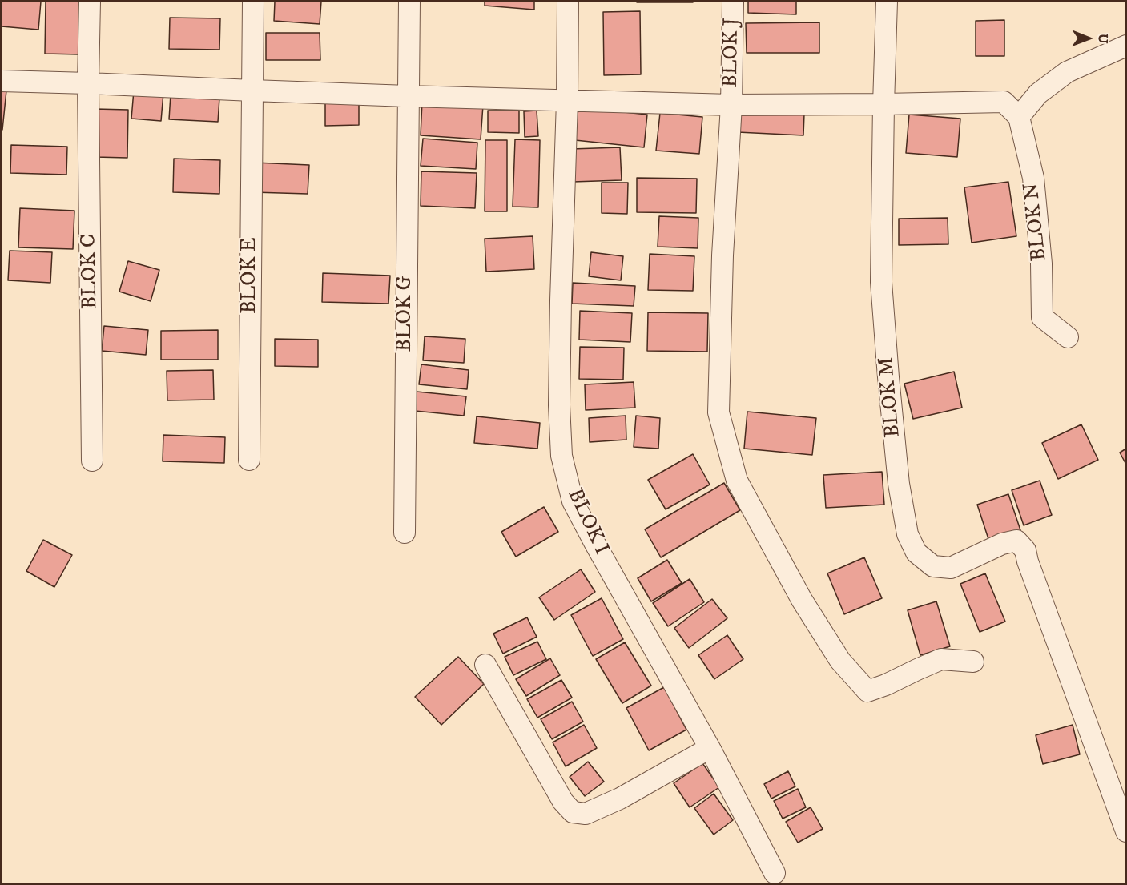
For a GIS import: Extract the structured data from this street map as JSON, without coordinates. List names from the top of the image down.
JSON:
{
  "streets": {
    "street": [
      "BLOK J",
      "BLOK N",
      "BLOK C",
      "BLOK E",
      "BLOK G",
      "BLOK M",
      "BLOK I"
    ]
  },
  "north": "right"
}
